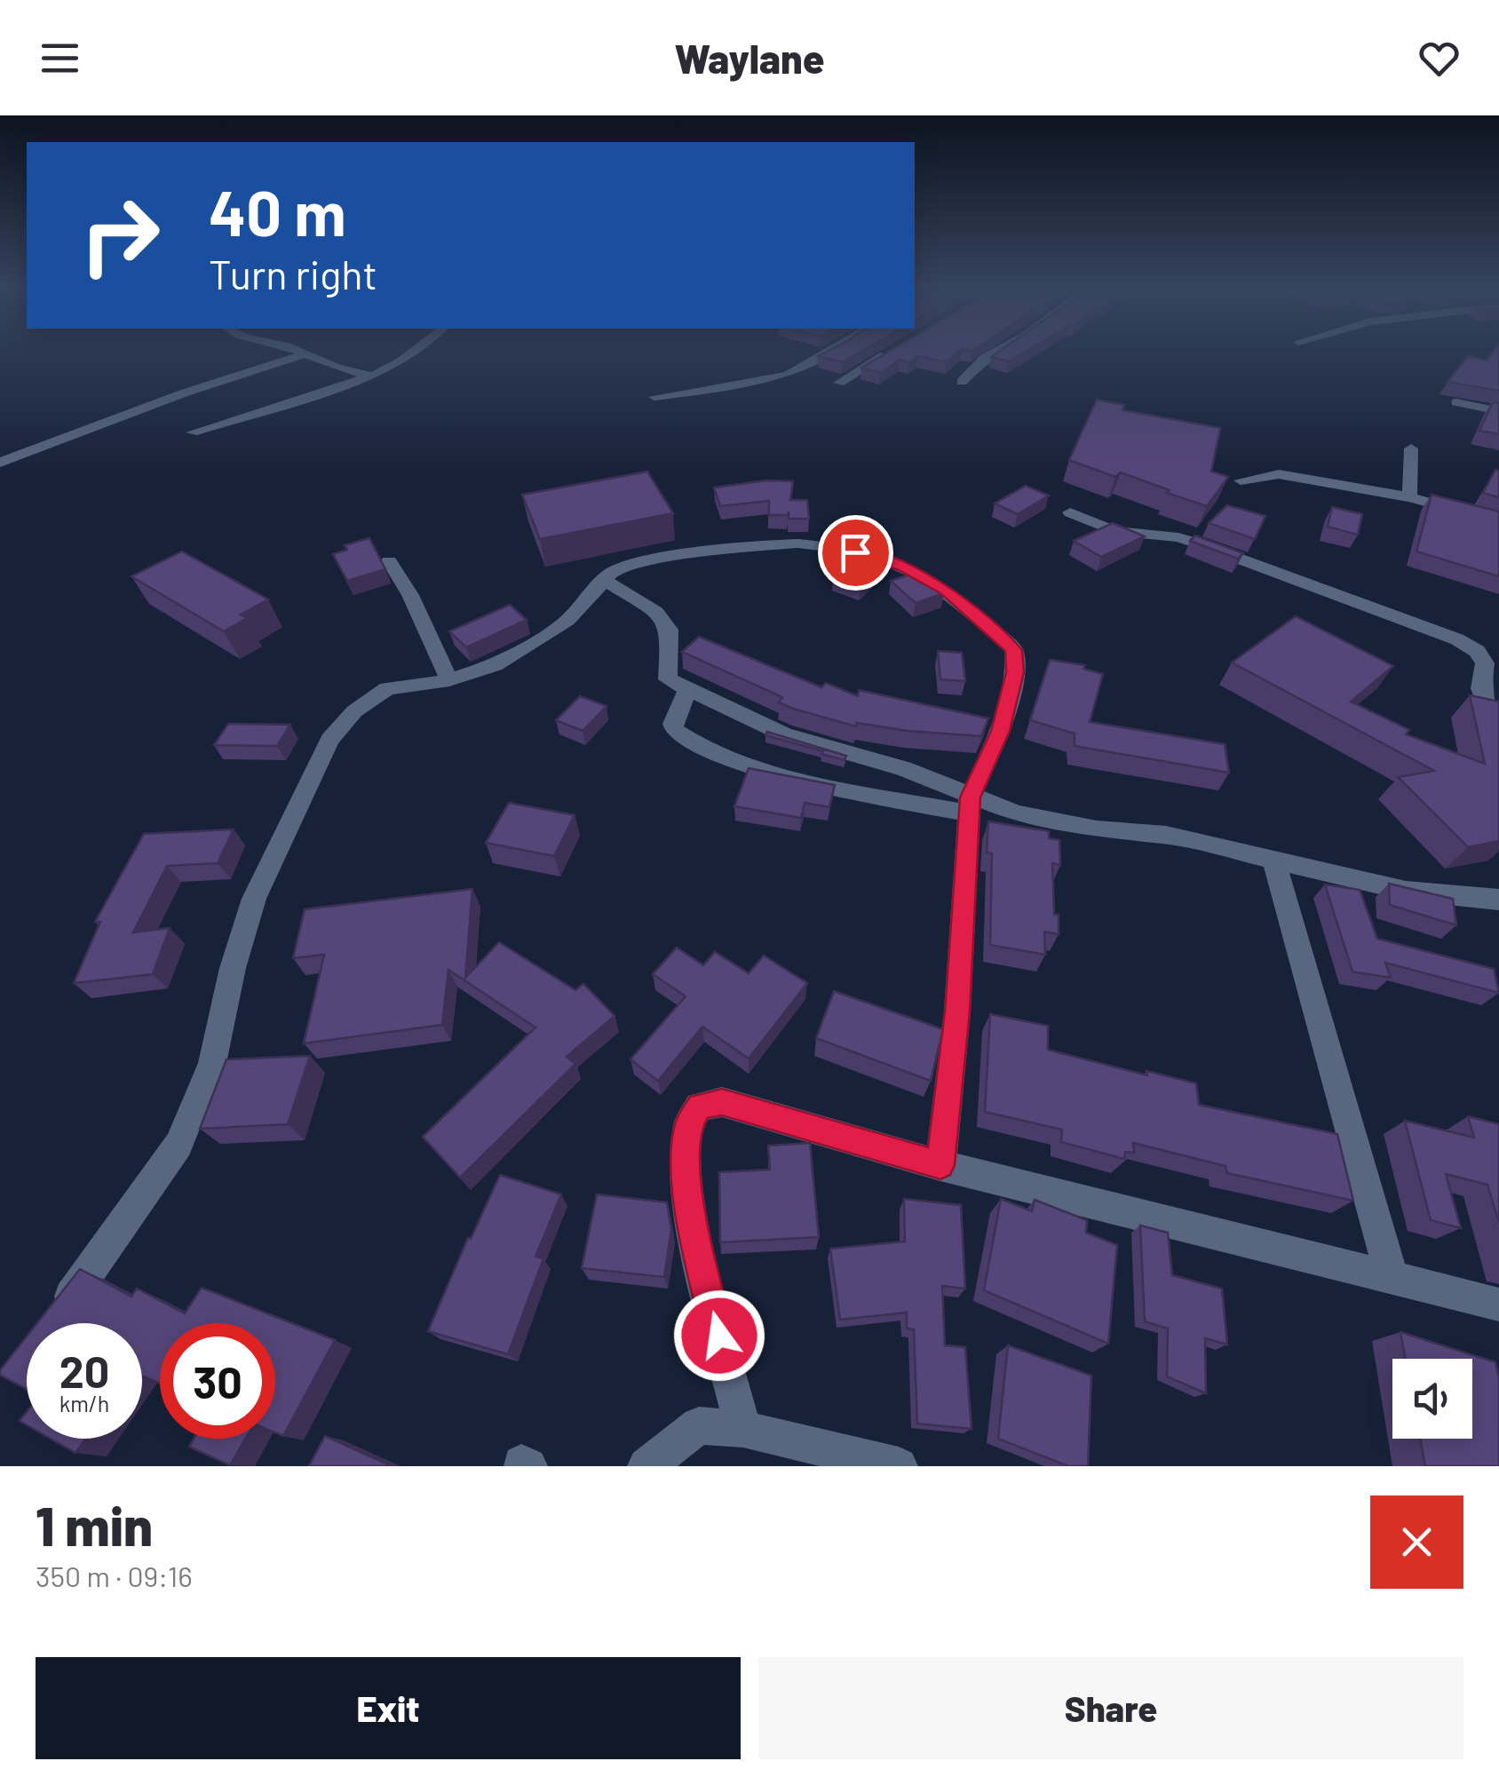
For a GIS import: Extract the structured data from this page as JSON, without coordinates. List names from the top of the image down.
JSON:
{
  "page": {
    "header": "Waylane",
    "turn": ["40 m", "Turn right"],
    "speed": "20 km/h",
    "limit": "30",
    "heading": ["1 min", "350 m · 09:16"],
    "buttons": ["Exit", "Share"]
  }
}
